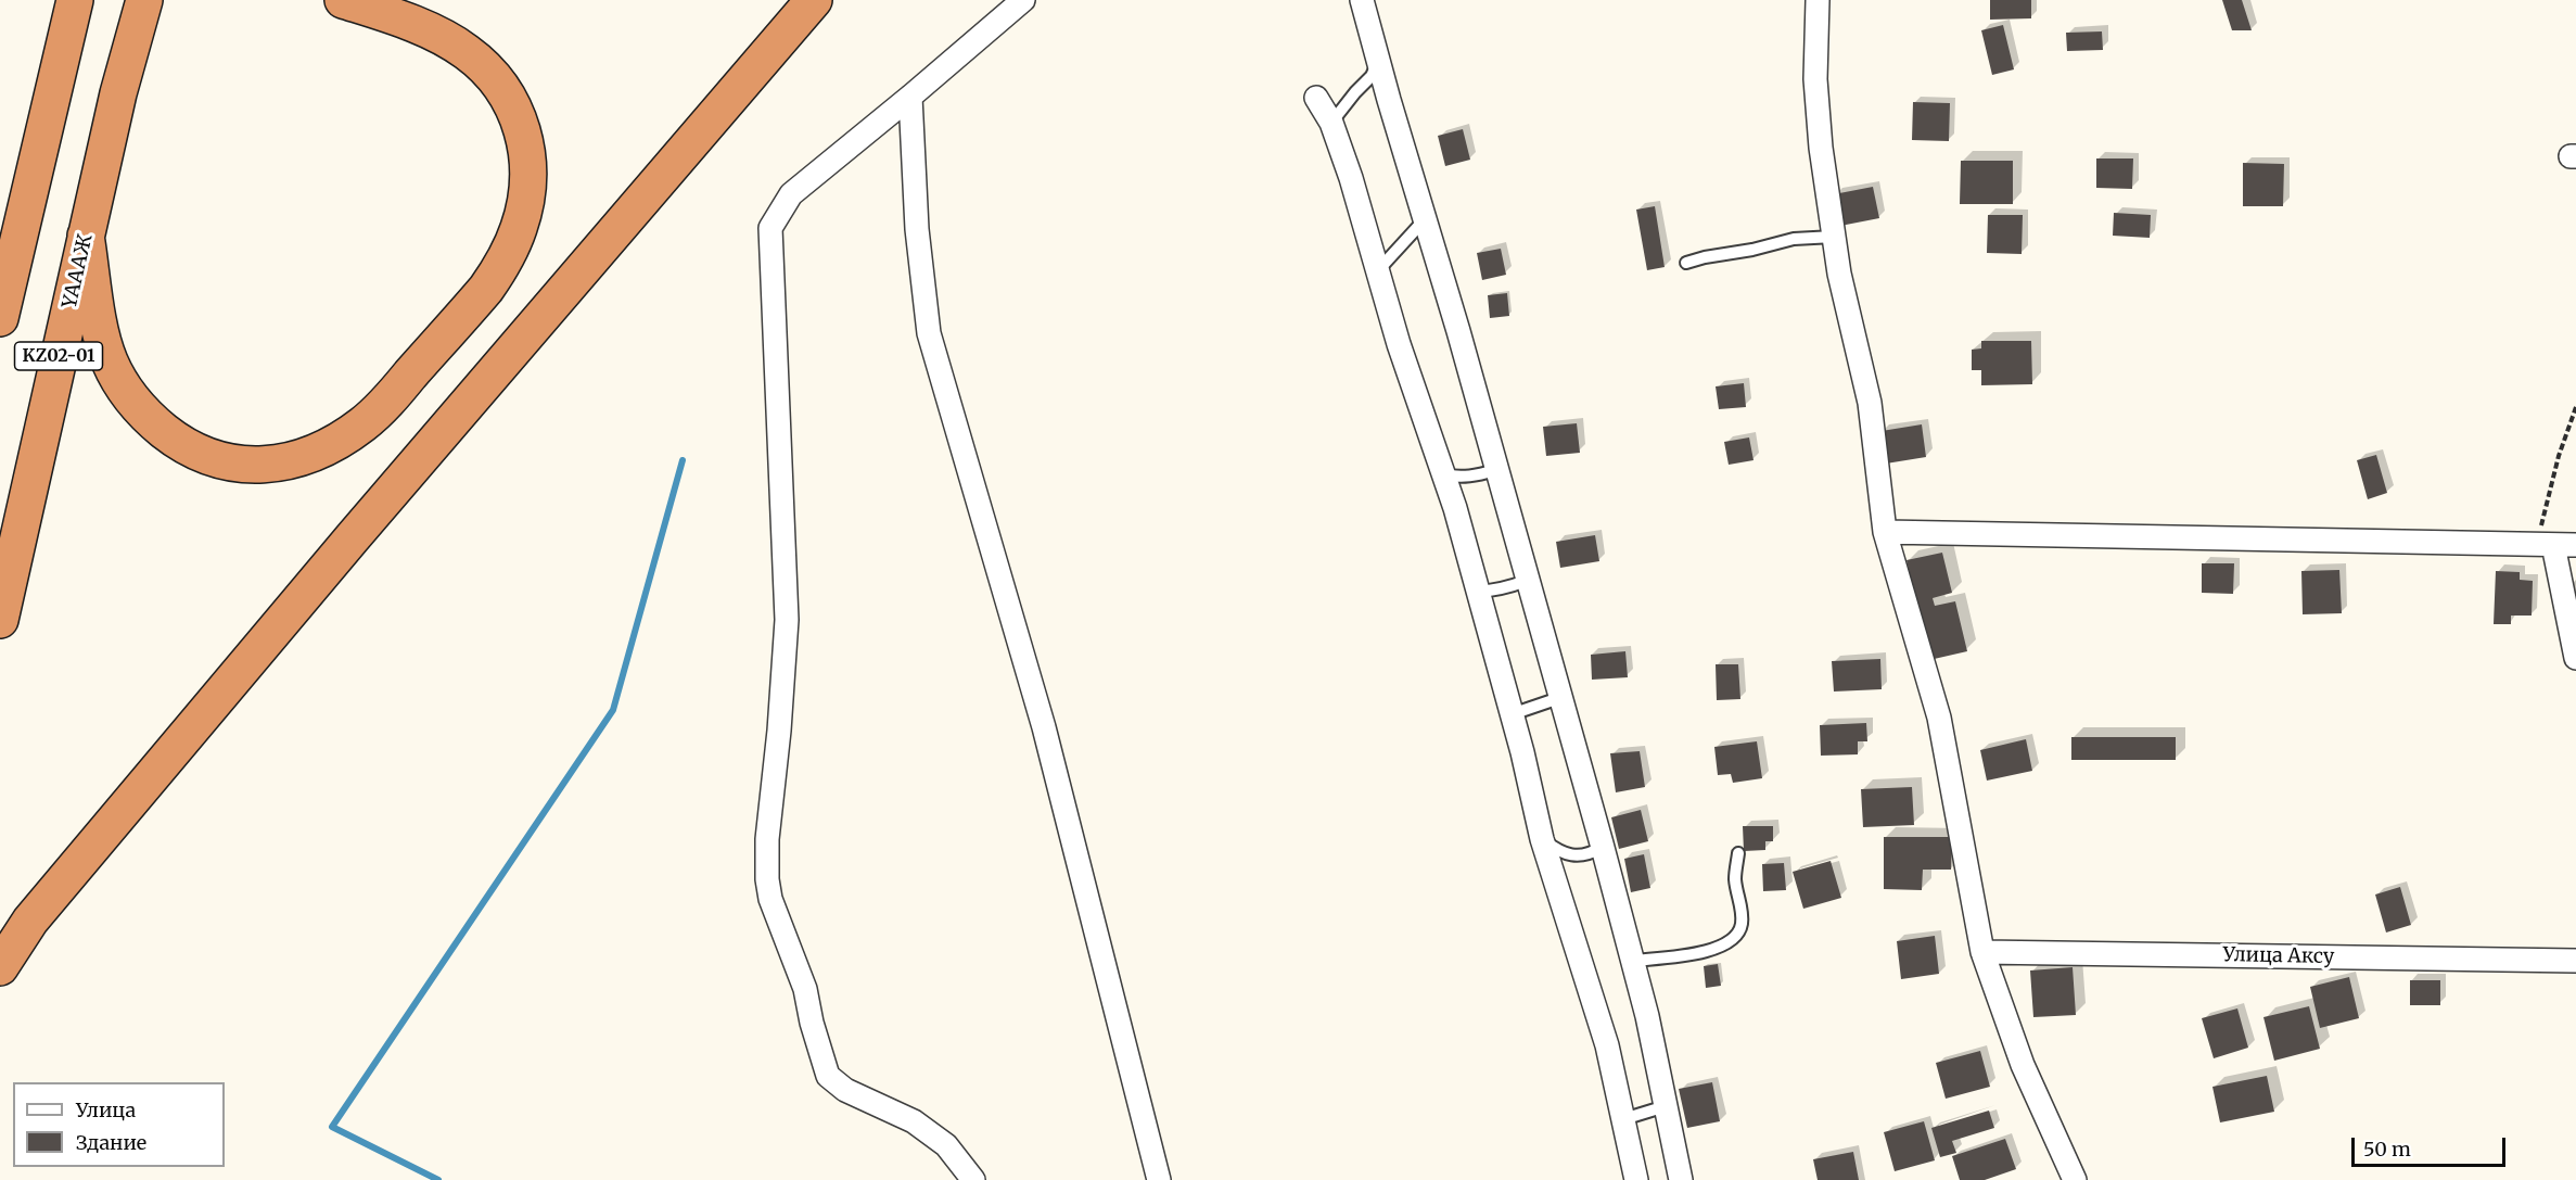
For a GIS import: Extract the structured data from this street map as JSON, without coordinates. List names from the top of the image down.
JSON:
{
  "streets": {
    "highway": ["ҮАААЖ", "KZ02-01"],
    "street": ["Улица Аксу"]
  },
  "legend": ["Улица", "Здание"],
  "scale_bar": "50 m"
}
